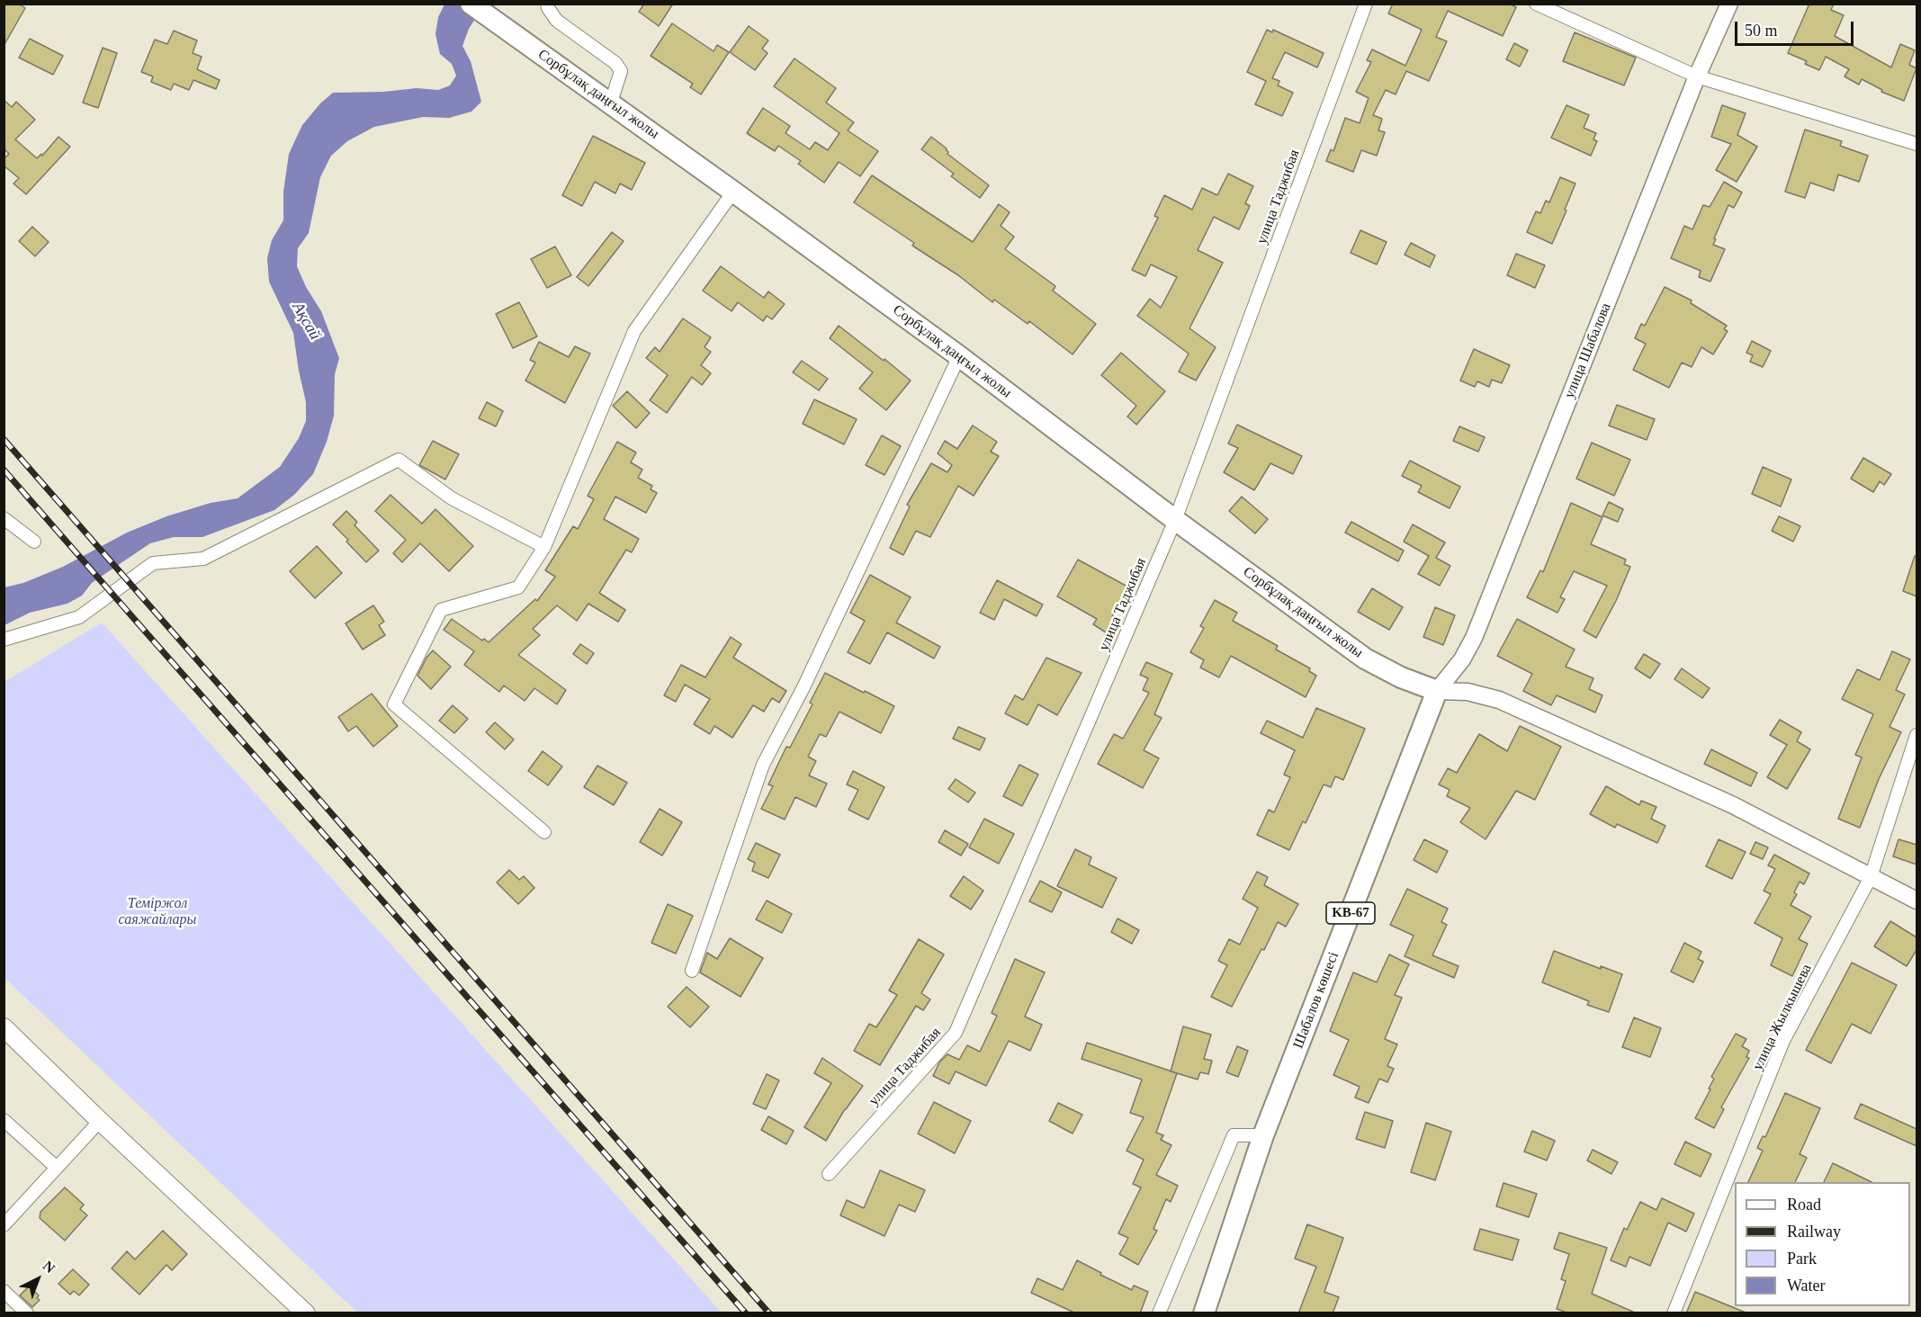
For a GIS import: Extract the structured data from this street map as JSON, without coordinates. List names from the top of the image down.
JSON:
{
  "streets": {
    "main road": ["Сорбұлақ даңғыл жолы", "KB-67", "Шабалов көшесі"],
    "street": ["улица Таджибая", "улица Шабалова", "улица Жылкышева"]
  },
  "crossings": [
    ["Сорбұлақ даңғыл жолы", "улица Таджибая"],
    ["Сорбұлақ даңғыл жолы", "улица Шабалова"],
    ["Сорбұлақ даңғыл жолы", "Шабалов көшесі"],
    ["улица Шабалова", "Шабалов көшесі"]
  ],
  "water": ["Ақсай"],
  "parks": ["Теміржол саяжайлары"],
  "legend": [
    "Road",
    "Railway",
    "Park",
    "Water"
  ],
  "scale_bar": "50 m",
  "north": "top right"
}
